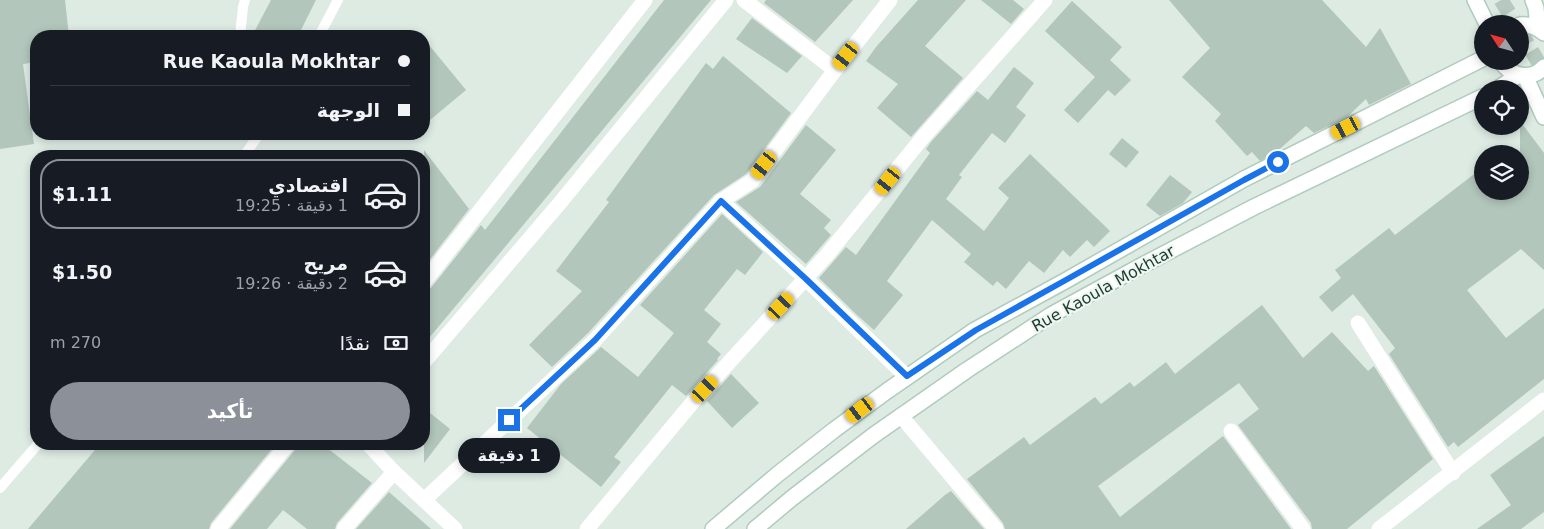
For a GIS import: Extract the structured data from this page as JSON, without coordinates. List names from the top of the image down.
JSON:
{
  "streets": {
    "street": ["Rue Kaoula Mokhtar"]
  },
  "north": "top left",
  "page": {
    "banner": ["Rue Kaoula Mokhtar", "الوجهة"],
    "list": [
      {
        "name": "اقتصادي",
        "note": "1 دقيقة · 19:25",
        "value": "$1.11"
      },
      {
        "name": "مريح",
        "note": "2 دقيقة · 19:26",
        "value": "$1.50"
      }
    ],
    "pay": ["نقدًا", "270 m"],
    "buttons": "تأكيد",
    "bubble": "1 دقيقة"
  }
}
